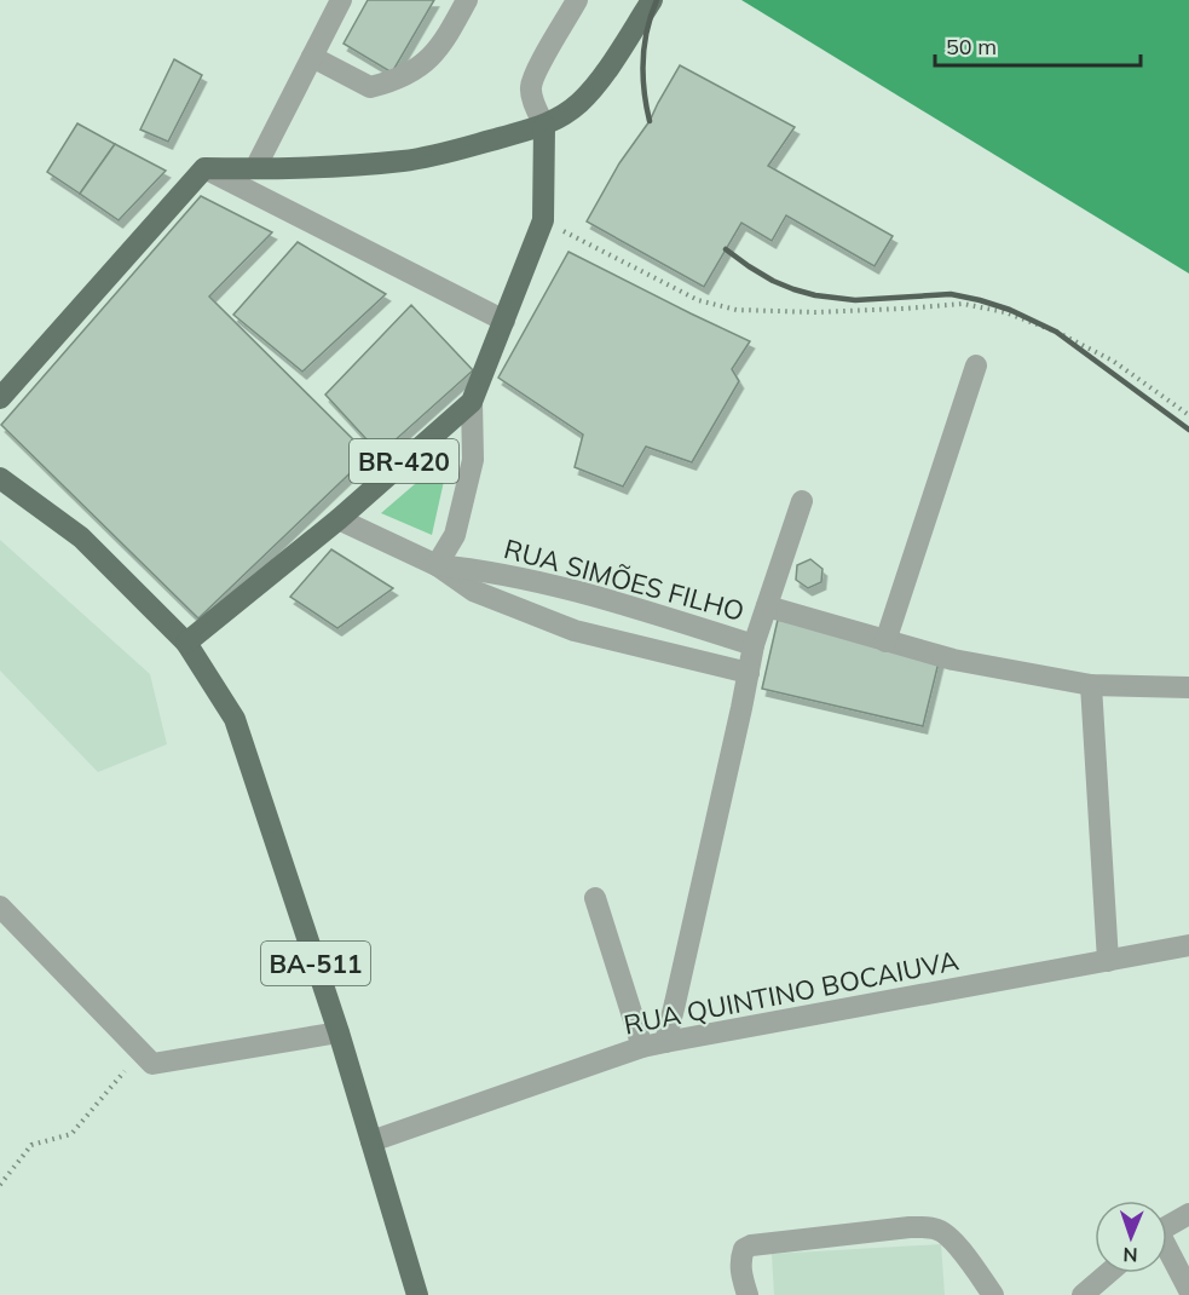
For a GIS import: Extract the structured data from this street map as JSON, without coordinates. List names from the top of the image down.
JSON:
{
  "streets": {
    "main road": ["BR-420", "BA-511"],
    "street": ["RUA SIMÕES FILHO", "RUA QUINTINO BOCAIUVA"]
  },
  "crossings": [
    ["BR-420", "RUA SIMÕES FILHO"],
    ["BR-420", "BA-511"],
    ["BA-511", "RUA QUINTINO BOCAIUVA"]
  ],
  "scale_bar": "50 m",
  "north": "bottom"
}
